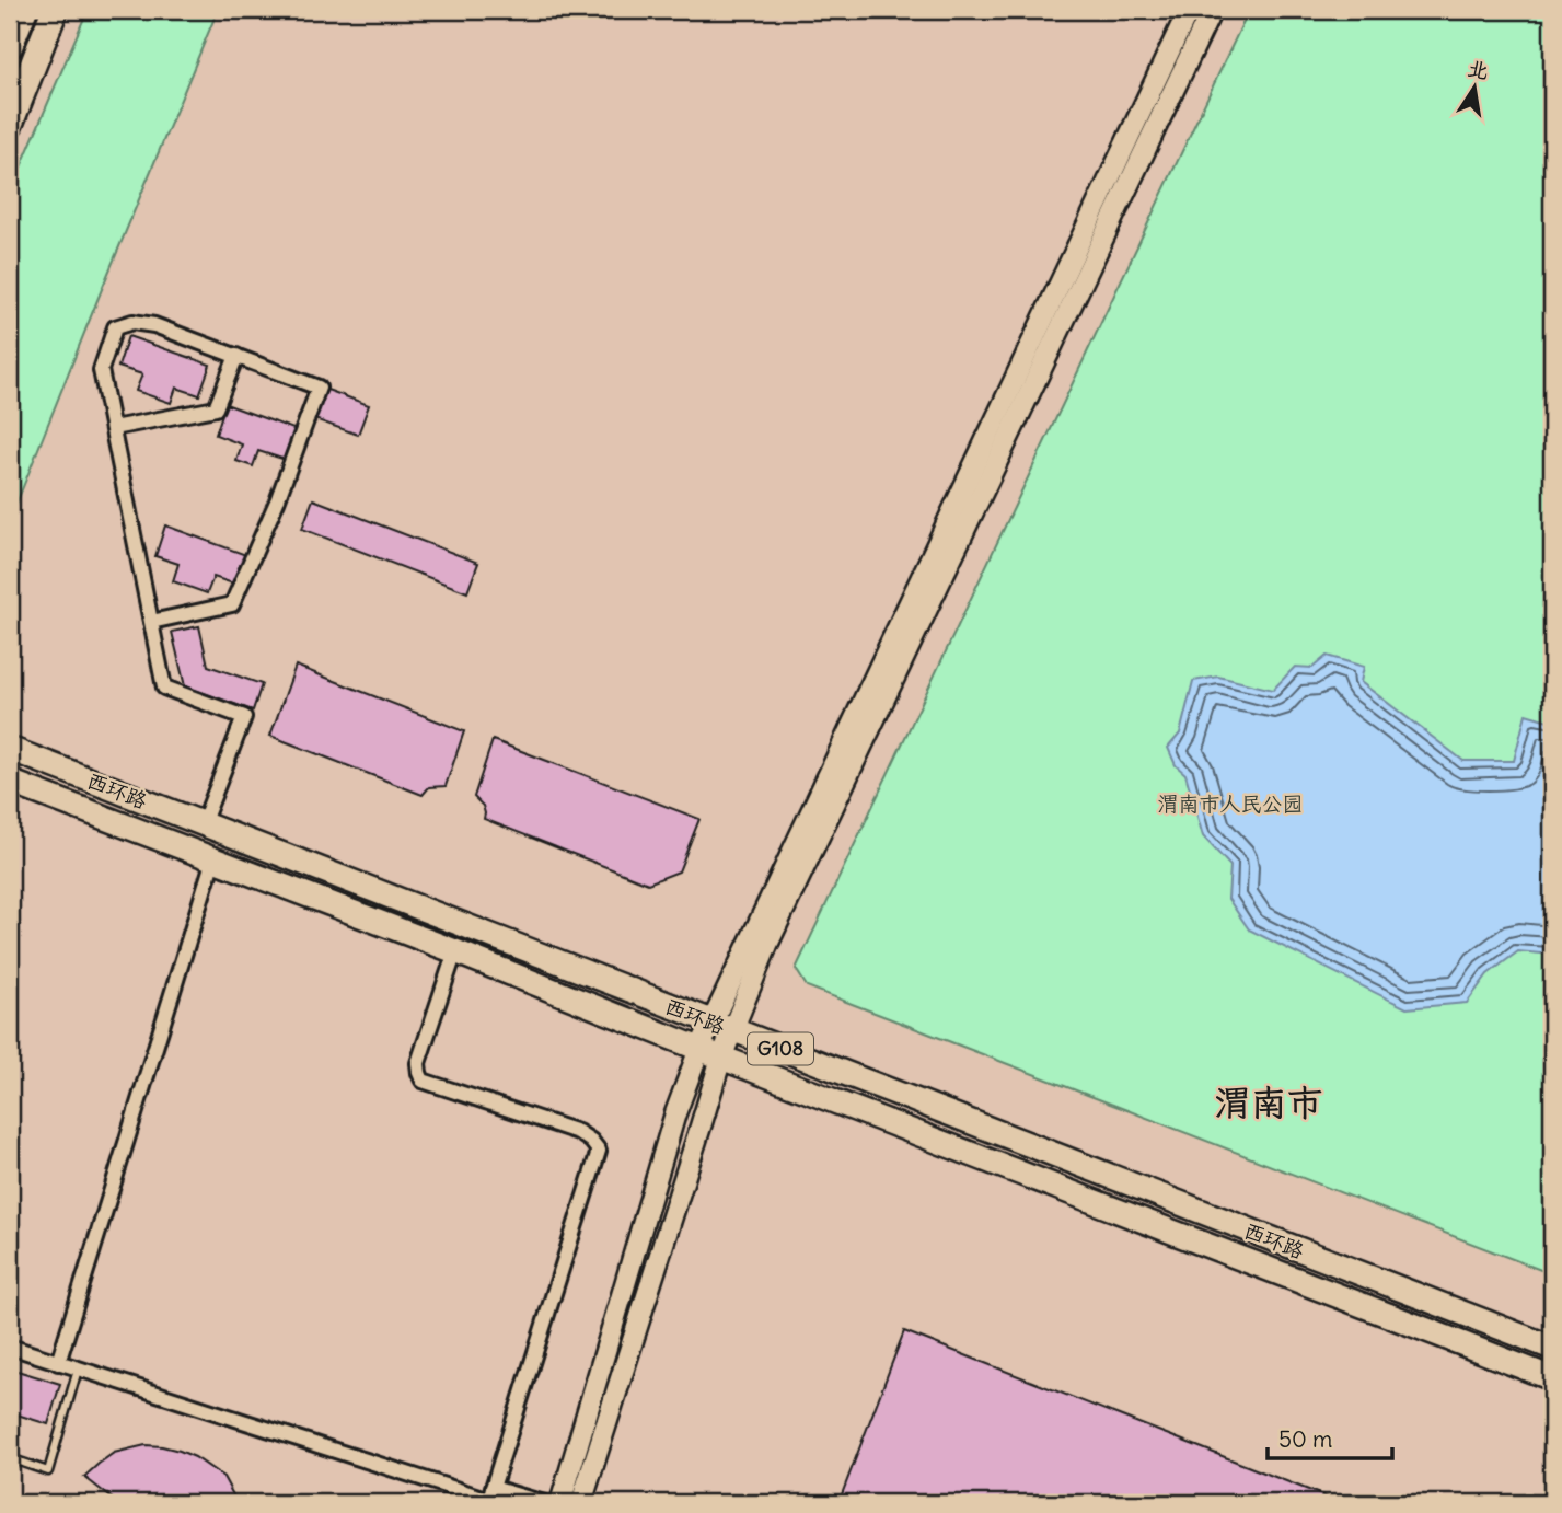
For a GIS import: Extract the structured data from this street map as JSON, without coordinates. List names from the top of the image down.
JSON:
{
  "streets": {
    "main road": ["西环路", "G108"]
  },
  "districts": ["渭南市"],
  "parks": ["渭南市人民公园"],
  "scale_bar": "50 m",
  "north": "top"
}
